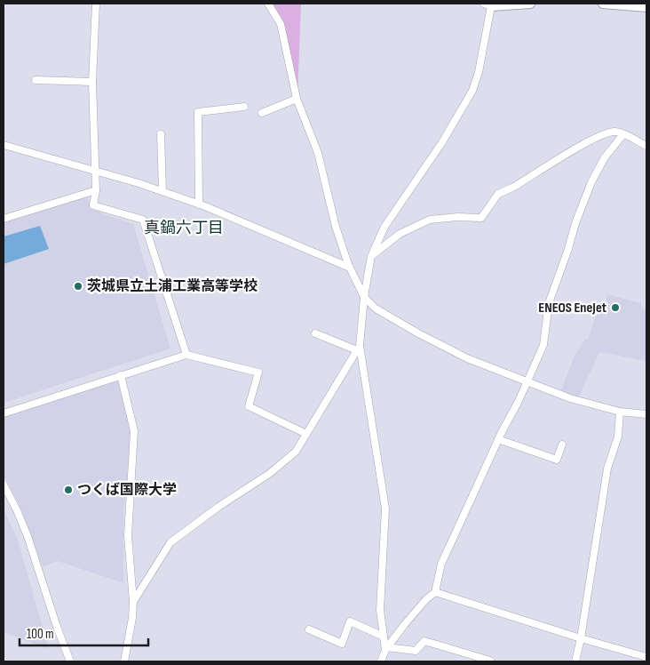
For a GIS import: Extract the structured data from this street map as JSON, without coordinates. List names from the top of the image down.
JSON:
{
  "districts": ["真鍋六丁目"],
  "places": ["茨城県立土浦工業高等学校", "ENEOS EneJet", "つくば国際大学"],
  "scale_bar": "100 m"
}
